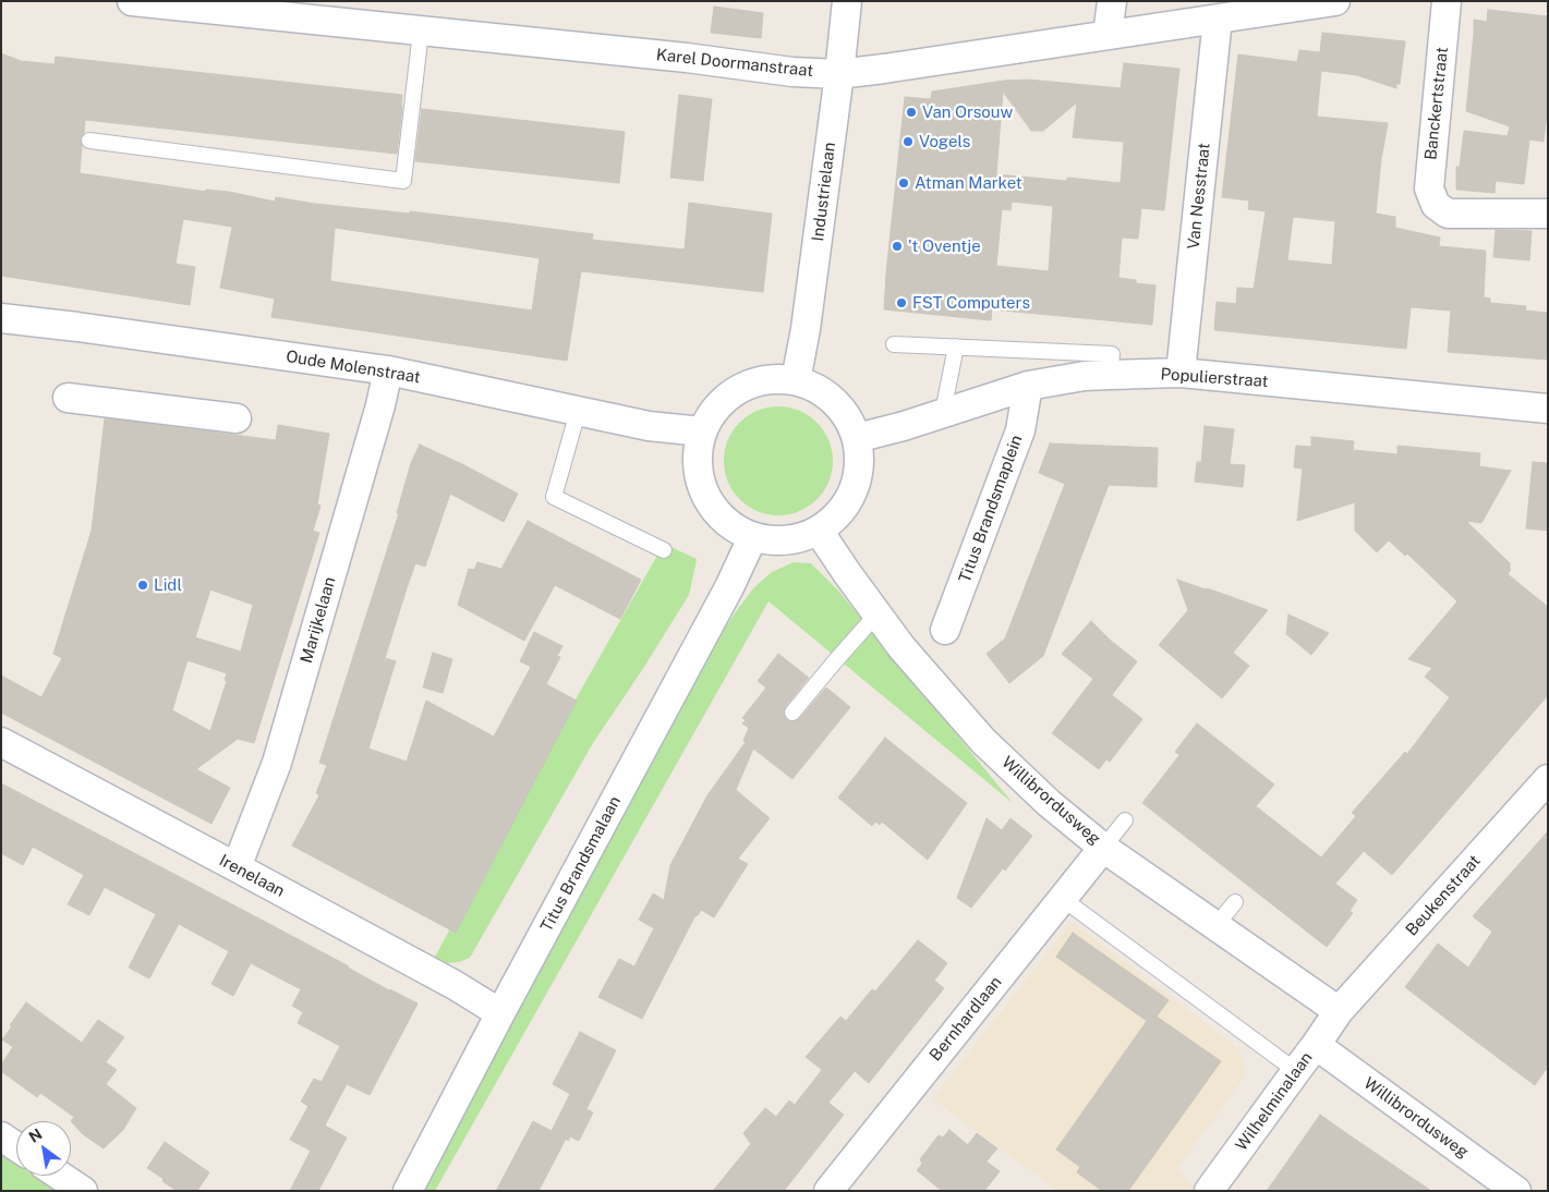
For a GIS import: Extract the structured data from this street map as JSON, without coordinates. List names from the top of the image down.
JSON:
{
  "streets": {
    "street": [
      "Karel Doormanstraat",
      "Banckertstraat",
      "Industrielaan",
      "Van Nesstraat",
      "Oude Molenstraat",
      "Populierstraat",
      "Titus Brandsmaplein",
      "Marijkelaan",
      "Willibrordusweg",
      "Titus Brandsmalaan",
      "Irenelaan",
      "Beukenstraat",
      "Bernhardlaan",
      "Wilhelminalaan"
    ]
  },
  "crossings": [
    ["Karel Doormanstraat", "Industrielaan"],
    ["Karel Doormanstraat", "Van Nesstraat"],
    ["Industrielaan", "Oude Molenstraat"],
    ["Industrielaan", "Populierstraat"],
    ["Industrielaan", "Willibrordusweg"],
    ["Industrielaan", "Titus Brandsmalaan"],
    ["Van Nesstraat", "Populierstraat"],
    ["Oude Molenstraat", "Populierstraat"],
    ["Oude Molenstraat", "Marijkelaan"],
    ["Oude Molenstraat", "Willibrordusweg"],
    ["Oude Molenstraat", "Titus Brandsmalaan"],
    ["Populierstraat", "Titus Brandsmaplein"],
    ["Populierstraat", "Willibrordusweg"],
    ["Populierstraat", "Titus Brandsmalaan"],
    ["Marijkelaan", "Irenelaan"],
    ["Willibrordusweg", "Titus Brandsmalaan"],
    ["Willibrordusweg", "Beukenstraat"],
    ["Willibrordusweg", "Bernhardlaan"],
    ["Willibrordusweg", "Wilhelminalaan"],
    ["Titus Brandsmalaan", "Irenelaan"],
    ["Beukenstraat", "Wilhelminalaan"]
  ],
  "places": [
    "Van Orsouw",
    "Vogels",
    "Atman Market",
    "'t Oventje",
    "FST Computers",
    "Lidl"
  ],
  "north": "top left"
}
